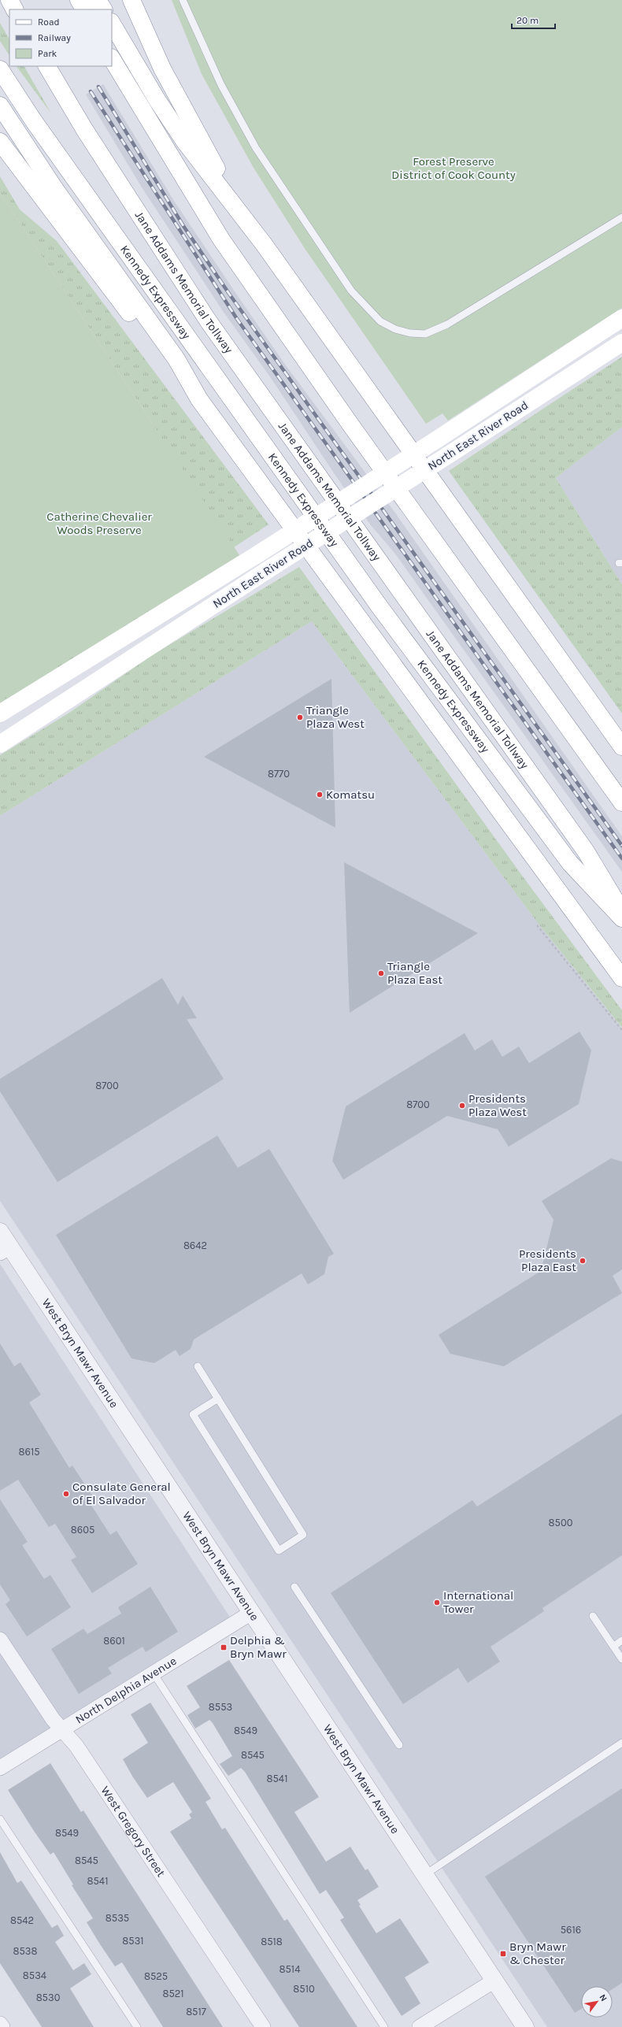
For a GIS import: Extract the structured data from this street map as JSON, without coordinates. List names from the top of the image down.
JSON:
{
  "streets": {
    "main road": ["Jane Addams Memorial Tollway", "Kennedy Expressway", "North East River Road"],
    "street": ["West Bryn Mawr Avenue", "North Delphia Avenue", "West Gregory Street"]
  },
  "crossings": [
    ["West Bryn Mawr Avenue", "North Delphia Avenue"],
    ["North Delphia Avenue", "West Gregory Street"]
  ],
  "parks": ["Forest Preserve District of Cook County", "Catherine Chevalier Woods Preserve"],
  "places": {
    "other": [
      "Triangle Plaza West",
      "Komatsu",
      "Triangle Plaza East",
      "Presidents Plaza West",
      "Presidents Plaza East",
      "Consulate General of El Salvador",
      "International Tower"
    ],
    "transit": ["Delphia & Bryn Mawr", "Bryn Mawr & Chester"]
  },
  "house_numbers": [
    "8770",
    "8700",
    "8700",
    "8642",
    "8615",
    "8500",
    "8605",
    "8601",
    "8553",
    "8549",
    "8545",
    "8541",
    "8549",
    "8545",
    "8541",
    "8535",
    "8542",
    "5616",
    "8531",
    "8518",
    "8538",
    "8514",
    "8534",
    "8525",
    "8510",
    "8521",
    "8530",
    "8517"
  ],
  "legend": ["Road", "Railway", "Park"],
  "scale_bar": "20 m",
  "north": "top right"
}
